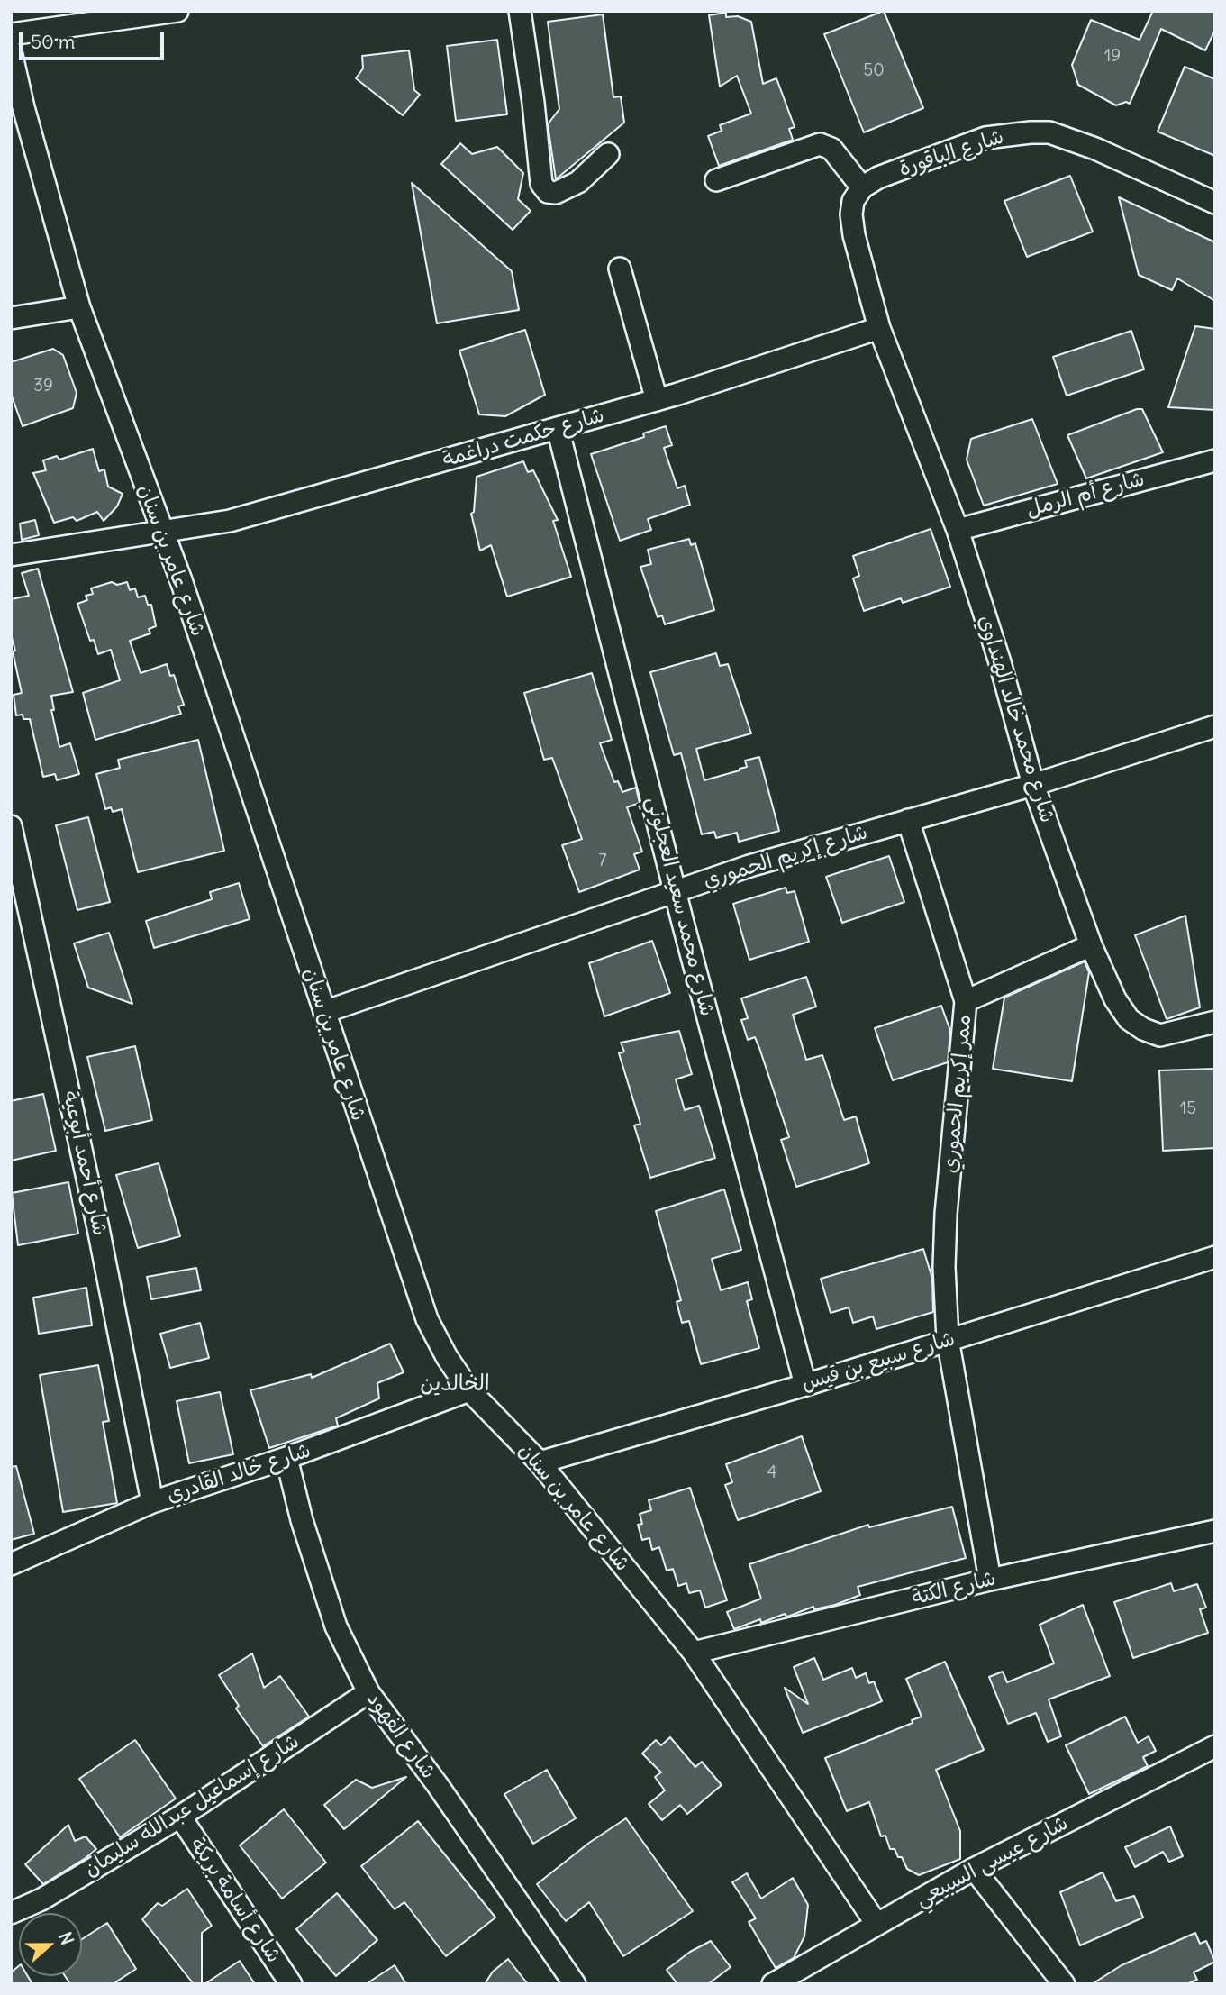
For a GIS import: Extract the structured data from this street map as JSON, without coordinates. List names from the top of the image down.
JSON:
{
  "streets": {
    "street": [
      "شارع الباقورة",
      "شارع حكمت دراغمة",
      "شارع أم الرمل",
      "شارع عامر بن سنان",
      "شارع محمد خالد الهنداوي",
      "شارع إكريم الحموري",
      "شارع محمد سعيد العجلوني",
      "ممر إكريم الحموري",
      "شارع أحمد أبوعية",
      "شارع سبيع بن قيس",
      "شارع خالد القادري",
      "شارع الكتة",
      "شارع الفهود",
      "شارع إسماعيل عبدالله سليمان",
      "شارع عيسى السبيعي",
      "شارع أسامة بريكة"
    ]
  },
  "crossings": [
    ["شارع حكمت دراغمة", "شارع عامر بن سنان"],
    ["شارع حكمت دراغمة", "شارع محمد خالد الهنداوي"],
    ["شارع حكمت دراغمة", "شارع محمد سعيد العجلوني"],
    ["شارع أم الرمل", "شارع محمد خالد الهنداوي"],
    ["شارع عامر بن سنان", "شارع إكريم الحموري"],
    ["شارع عامر بن سنان", "شارع سبيع بن قيس"],
    ["شارع عامر بن سنان", "شارع خالد القادري"],
    ["شارع عامر بن سنان", "شارع الكتة"],
    ["شارع عامر بن سنان", "شارع عيسى السبيعي"],
    ["شارع محمد خالد الهنداوي", "شارع إكريم الحموري"],
    ["شارع إكريم الحموري", "شارع محمد سعيد العجلوني"],
    ["شارع إكريم الحموري", "ممر إكريم الحموري"],
    ["شارع محمد سعيد العجلوني", "شارع سبيع بن قيس"],
    ["ممر إكريم الحموري", "شارع سبيع بن قيس"],
    ["ممر إكريم الحموري", "شارع الكتة"],
    ["شارع أحمد أبوعية", "شارع خالد القادري"],
    ["شارع خالد القادري", "شارع الفهود"],
    ["شارع الفهود", "شارع إسماعيل عبدالله سليمان"],
    ["شارع إسماعيل عبدالله سليمان", "شارع أسامة بريكة"]
  ],
  "districts": ["الخالدين"],
  "house_numbers": [
    "19",
    "50",
    "39",
    "7",
    "15",
    "4"
  ],
  "scale_bar": "50 m",
  "north": "right"
}
